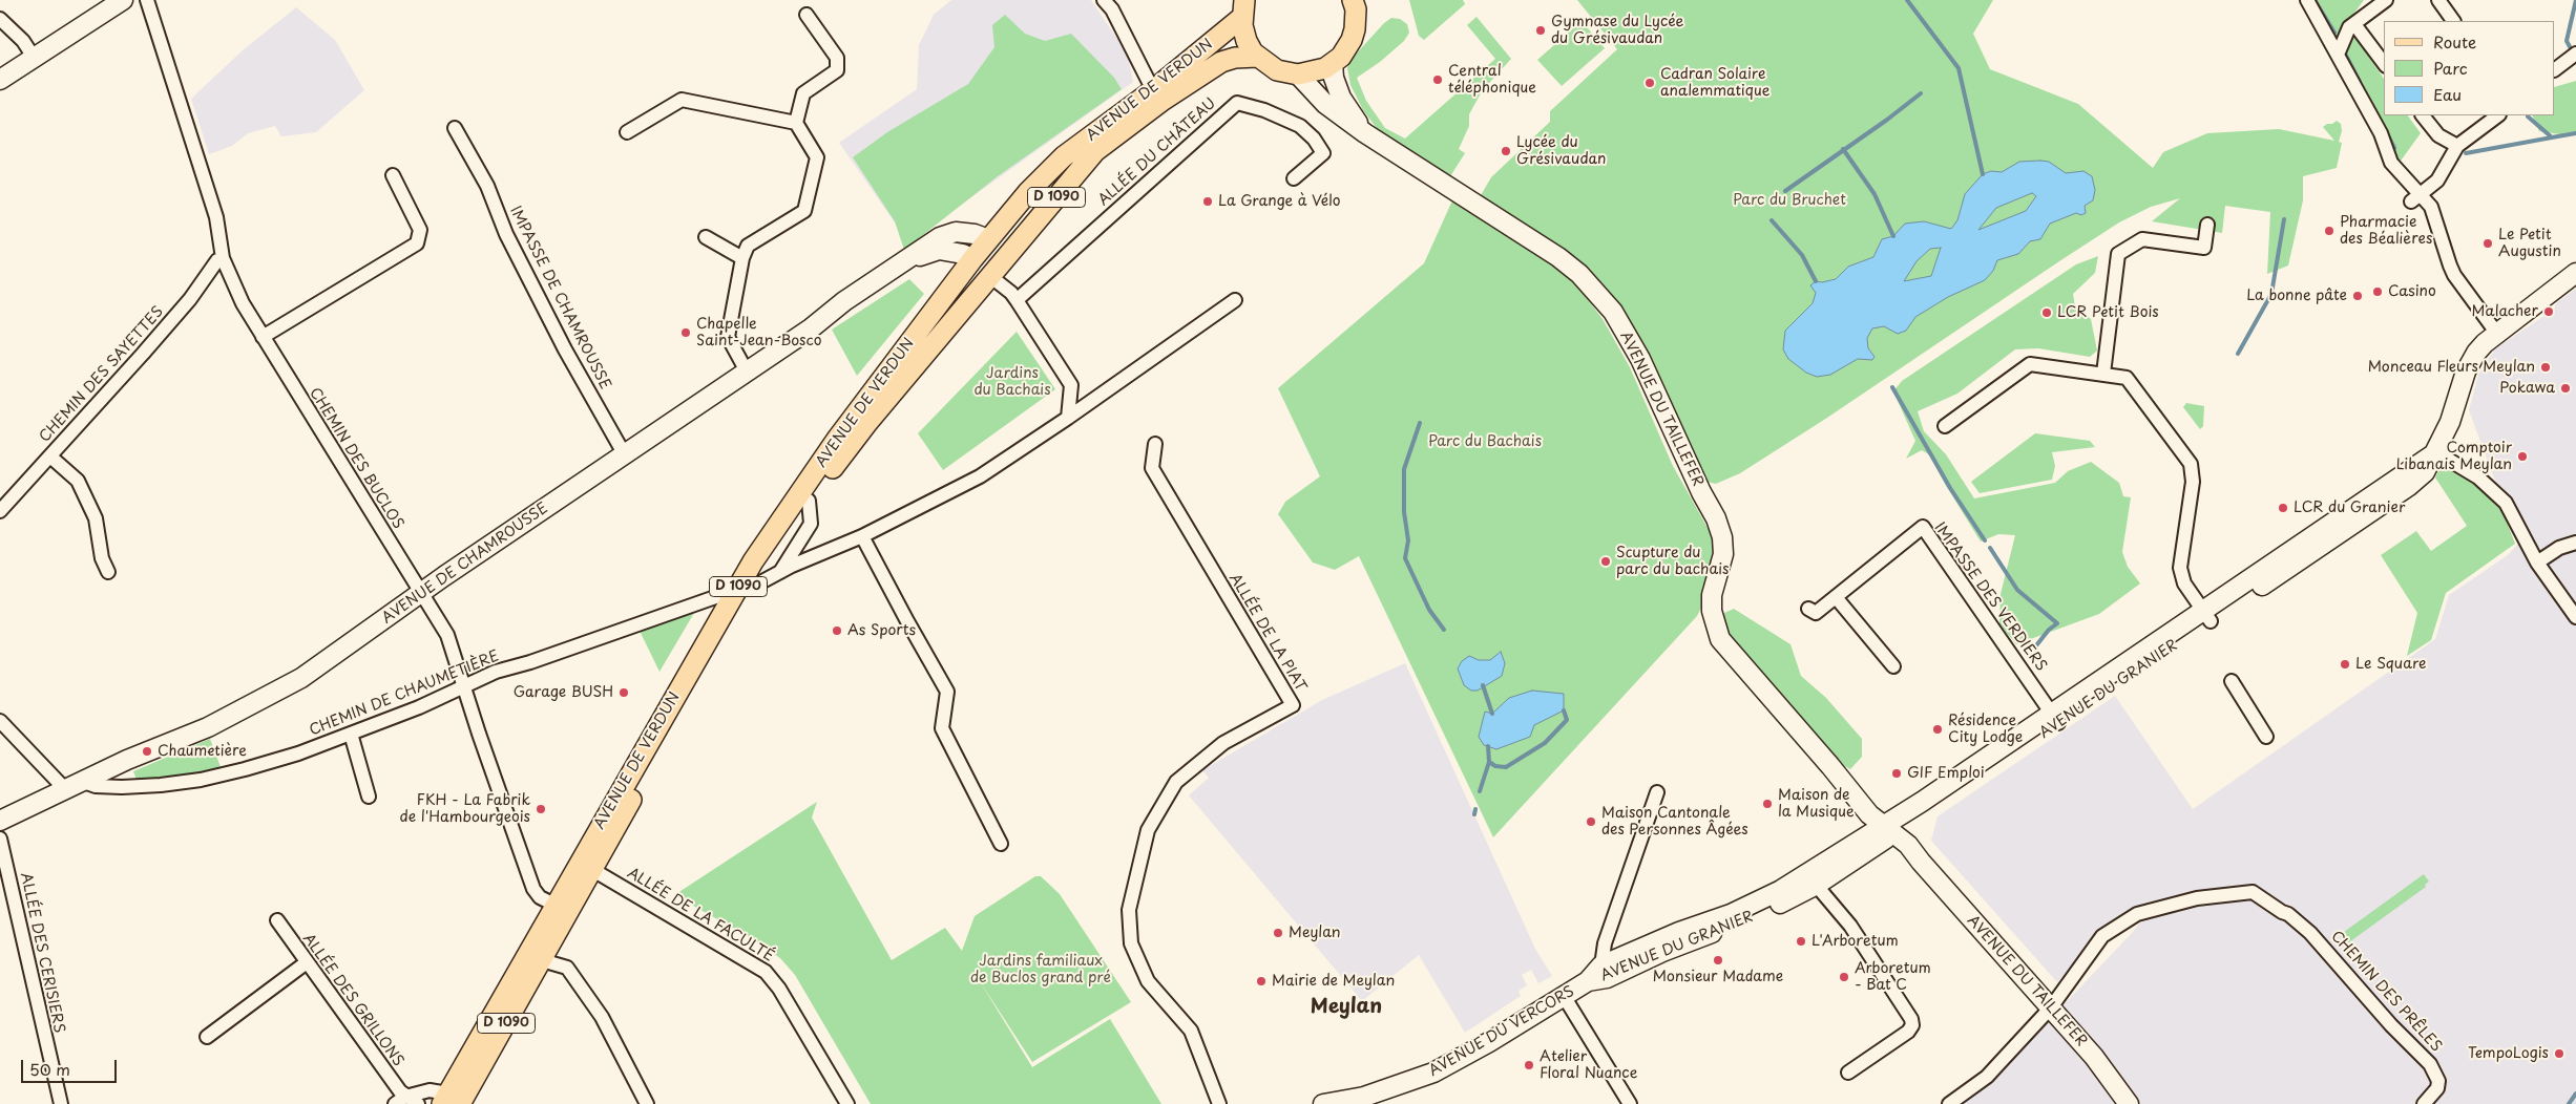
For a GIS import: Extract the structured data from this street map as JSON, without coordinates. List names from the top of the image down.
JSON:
{
  "streets": {
    "main road": ["AVENUE DE VERDUN", "D 1090"],
    "street": [
      "ALLÉE DU CHÂTEAU",
      "IMPASSE DE CHAMROUSSE",
      "CHEMIN DES SAYETTES",
      "AVENUE DU TAILLEFER",
      "CHEMIN DES BUCLOS",
      "AVENUE DE CHAMROUSSE",
      "IMPASSE DES VERDIERS",
      "ALLÉE DE LA PIAT",
      "AVENUE DU GRANIER",
      "CHEMIN DE CHAUMETIÈRE",
      "ALLÉE DE LA FACULTÉ",
      "ALLÉE DES CERISIERS",
      "CHEMIN DES PRÊLES",
      "ALLÉE DES GRILLONS",
      "AVENUE DU VERCORS"
    ]
  },
  "crossings": [
    ["AVENUE DE VERDUN", "CHEMIN DES BUCLOS"],
    ["AVENUE DE VERDUN", "AVENUE DE CHAMROUSSE"],
    ["AVENUE DE VERDUN", "CHEMIN DE CHAUMETIÈRE"],
    ["AVENUE DE VERDUN", "ALLÉE DE LA FACULTÉ"],
    ["IMPASSE DE CHAMROUSSE", "AVENUE DE CHAMROUSSE"],
    ["CHEMIN DES SAYETTES", "CHEMIN DES BUCLOS"],
    ["AVENUE DU TAILLEFER", "AVENUE DU GRANIER"],
    ["AVENUE DU TAILLEFER", "CHEMIN DES PRÊLES"],
    ["CHEMIN DES BUCLOS", "AVENUE DE CHAMROUSSE"],
    ["CHEMIN DES BUCLOS", "CHEMIN DE CHAUMETIÈRE"],
    ["AVENUE DE CHAMROUSSE", "CHEMIN DE CHAUMETIÈRE"],
    ["IMPASSE DES VERDIERS", "AVENUE DU GRANIER"],
    ["AVENUE DU GRANIER", "AVENUE DU VERCORS"]
  ],
  "districts": ["Meylan"],
  "parks": [
    "Parc du Bruchet",
    "Jardins du Bachais",
    "Parc du Bachais",
    "Jardins familiaux de Buclos grand pré"
  ],
  "places": [
    "Gymnase du Lycée du Grésivaudan",
    "Central téléphonique",
    "Cadran Solaire analemmatique",
    "Lycée du Grésivaudan",
    "La Grange à Vélo",
    "Pharmacie des Béalières",
    "Le Petit Augustin",
    "Casino",
    "La bonne pâte",
    "Malacher",
    "LCR Petit Bois",
    "Chapelle Saint-Jean-Bosco",
    "Monceau Fleurs Meylan",
    "Pokawa",
    "Comptoir Libanais Meylan",
    "LCR du Granier",
    "Scupture du parc du bachais",
    "As Sports",
    "Le Square",
    "Garage BUSH",
    "Résidence City Lodge",
    "Chaumetière",
    "GIF Emploi",
    "Maison de la Musique",
    "FKH - La Fabrik de l'Hambourgeois",
    "Maison Cantonale des Personnes Âgées",
    "Meylan",
    "L'Arboretum",
    "Monsieur Madame",
    "Arboretum - Bat C",
    "Mairie de Meylan",
    "TempoLogis",
    "Atelier Floral Nuance"
  ],
  "legend": ["Route", "Parc", "Eau"],
  "scale_bar": "50 m"
}
